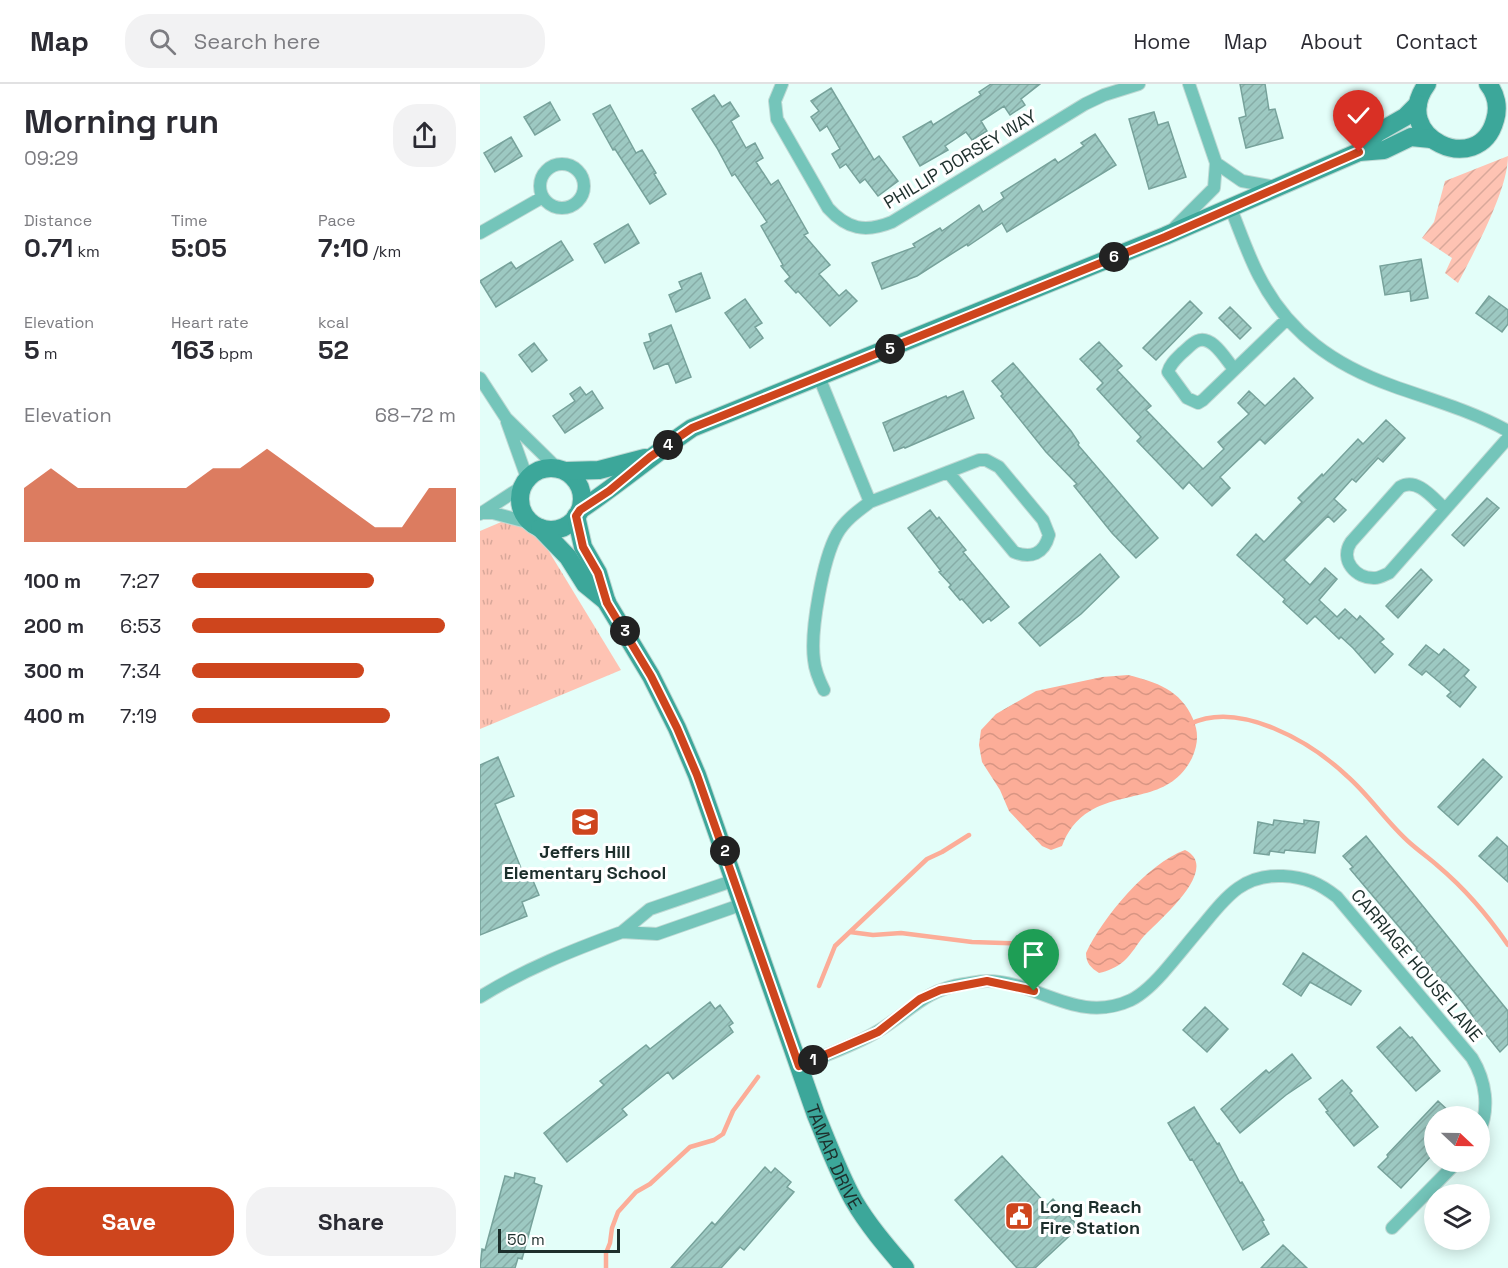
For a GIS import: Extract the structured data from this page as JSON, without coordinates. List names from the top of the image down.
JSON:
{
  "streets": {
    "street": ["PHILLIP DORSEY WAY", "CARRIAGE HOUSE LANE", "TAMAR DRIVE"]
  },
  "crossings": [
    ["CARRIAGE HOUSE LANE", "TAMAR DRIVE"]
  ],
  "places": {
    "school or university": ["Jeffers Hill Elementary School"],
    "public building": ["Long Reach Fire Station"]
  },
  "scale_bar": "50 m",
  "north": "right",
  "page": {
    "header": "Map",
    "search": "Search here",
    "nav": [
      "Home",
      "Map",
      "About",
      "Contact"
    ],
    "heading": ["Morning run", "09:29"],
    "stats": [
      ["Distance", "0.71 km"],
      ["Time", "5:05"],
      ["Pace", "7:10 /km"],
      ["Elevation", "5 m"],
      ["Heart rate", "163 bpm"],
      ["kcal", "52"]
    ],
    "pins": [
      "6",
      "5",
      "4",
      "3",
      "2",
      "1"
    ],
    "chart": ["Elevation", "68–72 m"],
    "list": [
      {
        "name": "100 m",
        "note": "7:27"
      },
      {
        "name": "200 m",
        "note": "6:53"
      },
      {
        "name": "300 m",
        "note": "7:34"
      },
      {
        "name": "400 m",
        "note": "7:19"
      }
    ],
    "buttons": ["Save", "Share"],
    "scale": "50 m"
  }
}
